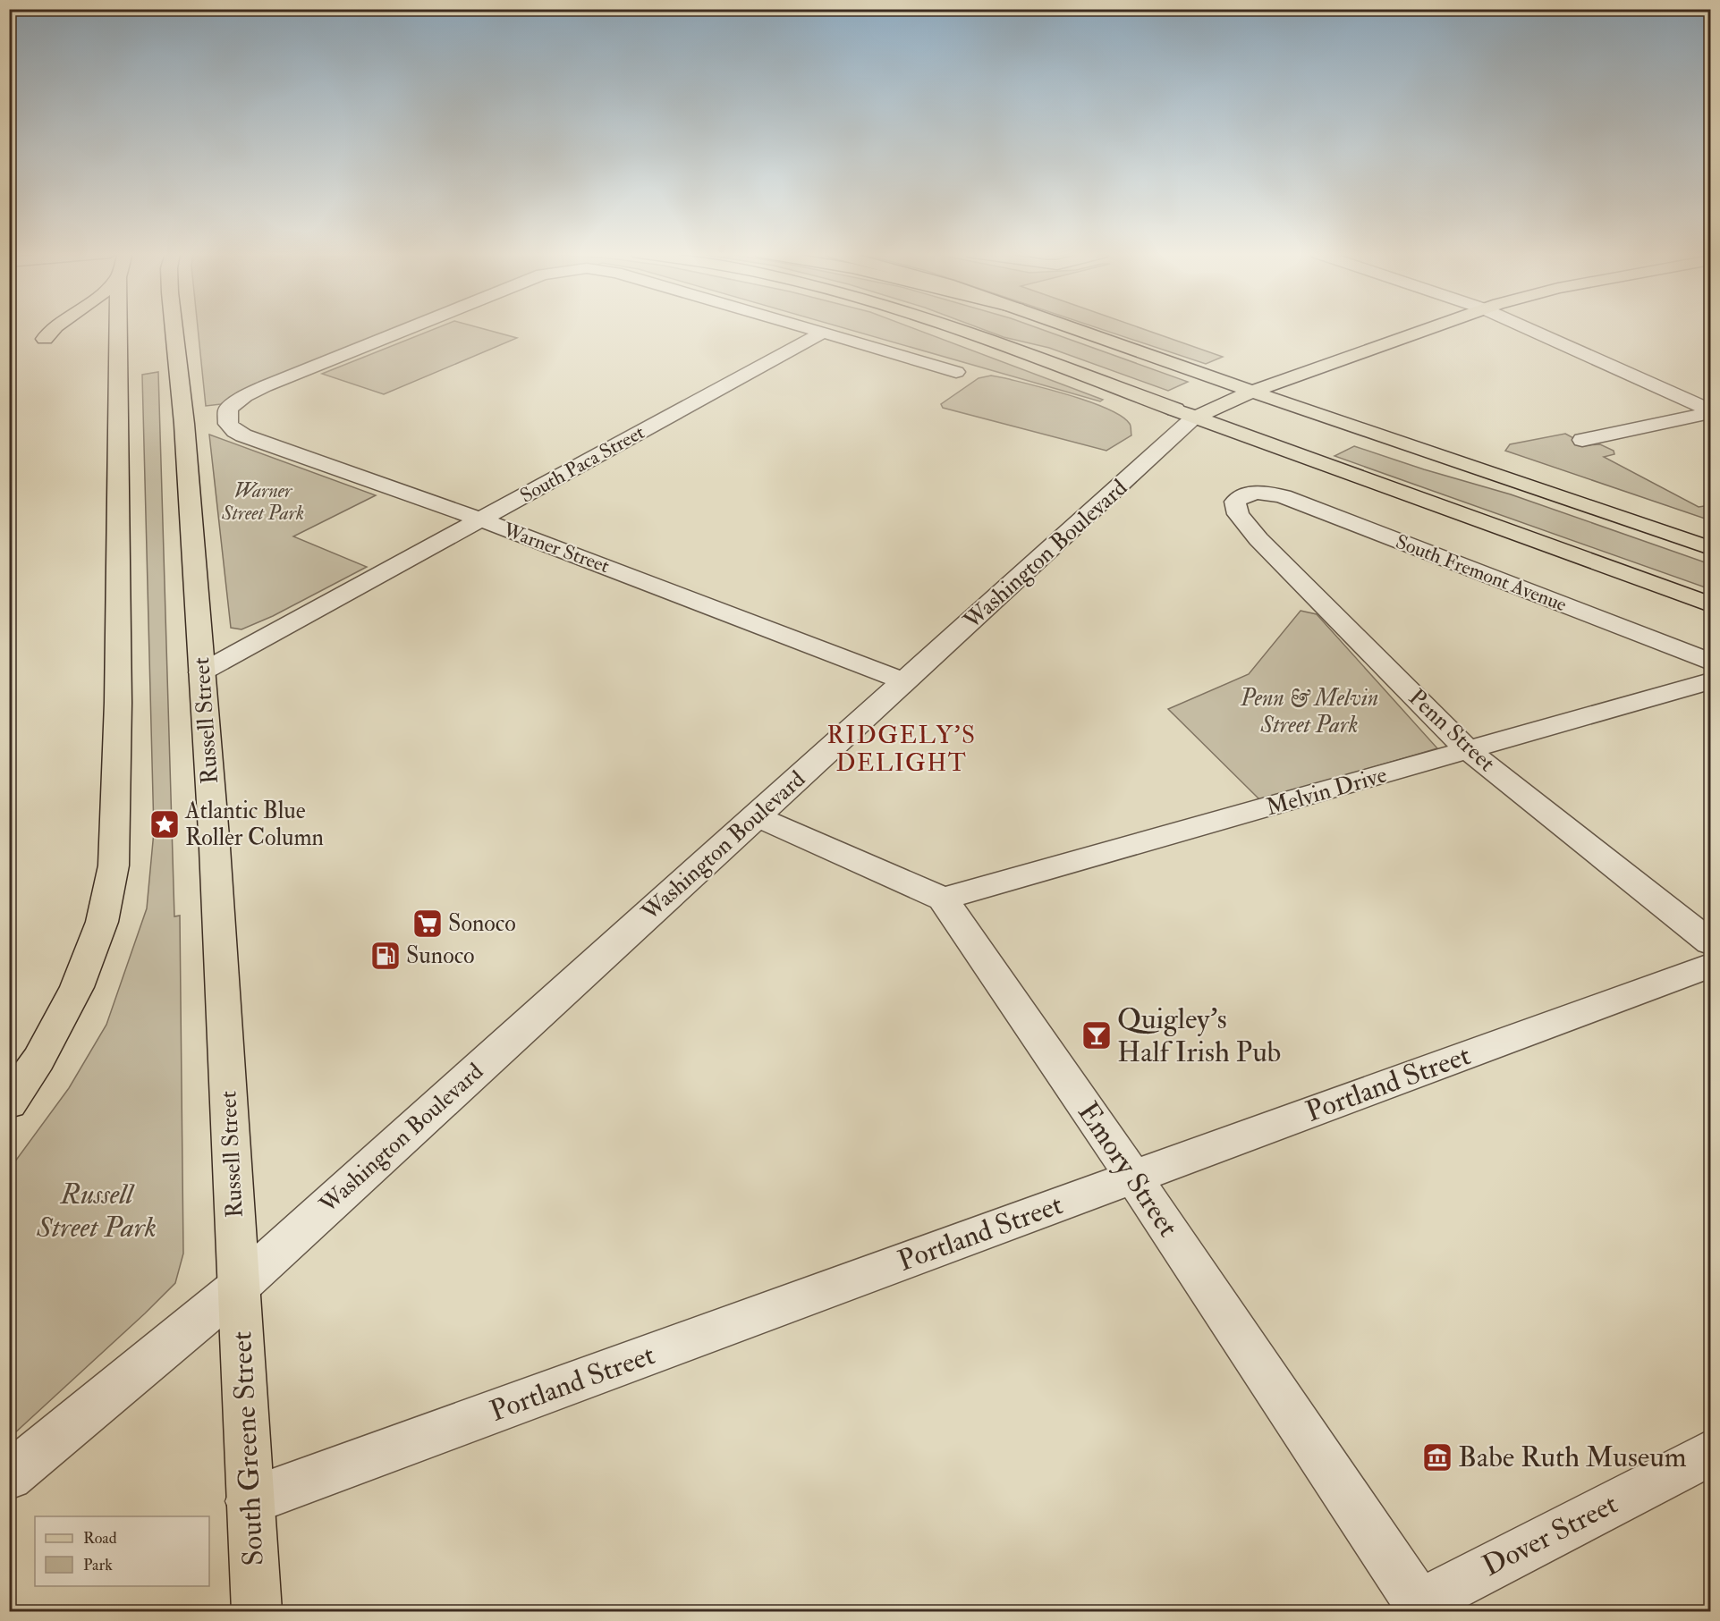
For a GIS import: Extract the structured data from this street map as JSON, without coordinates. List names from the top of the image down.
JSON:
{
  "streets": {
    "main road": ["Washington Boulevard", "Russell Street", "South Greene Street"],
    "street": [
      "South Paca Street",
      "Warner Street",
      "South Fremont Avenue",
      "Penn Street",
      "Melvin Drive",
      "Portland Street",
      "Emory Street",
      "Dover Street"
    ]
  },
  "crossings": [
    ["South Paca Street", "Warner Street"],
    ["South Paca Street", "Russell Street"],
    ["Warner Street", "Washington Boulevard"],
    ["Washington Boulevard", "Russell Street"],
    ["Washington Boulevard", "South Greene Street"],
    ["South Fremont Avenue", "Penn Street"],
    ["Russell Street", "South Greene Street"],
    ["Penn Street", "Melvin Drive"],
    ["Melvin Drive", "Emory Street"],
    ["Portland Street", "Emory Street"],
    ["Portland Street", "South Greene Street"],
    ["Emory Street", "Dover Street"]
  ],
  "districts": ["RIDGELY'S DELIGHT"],
  "parks": ["Warner Street Park", "Penn & Melvin Street Park", "Russell Street Park"],
  "places": {
    "place": ["Atlantic Blue Roller Column"],
    "supermarket": ["Sonoco"],
    "fuel station": ["Sunoco"],
    "bar": ["Quigley's Half Irish Pub"],
    "museum": ["Babe Ruth Museum"]
  },
  "legend": ["Road", "Park"]
}
